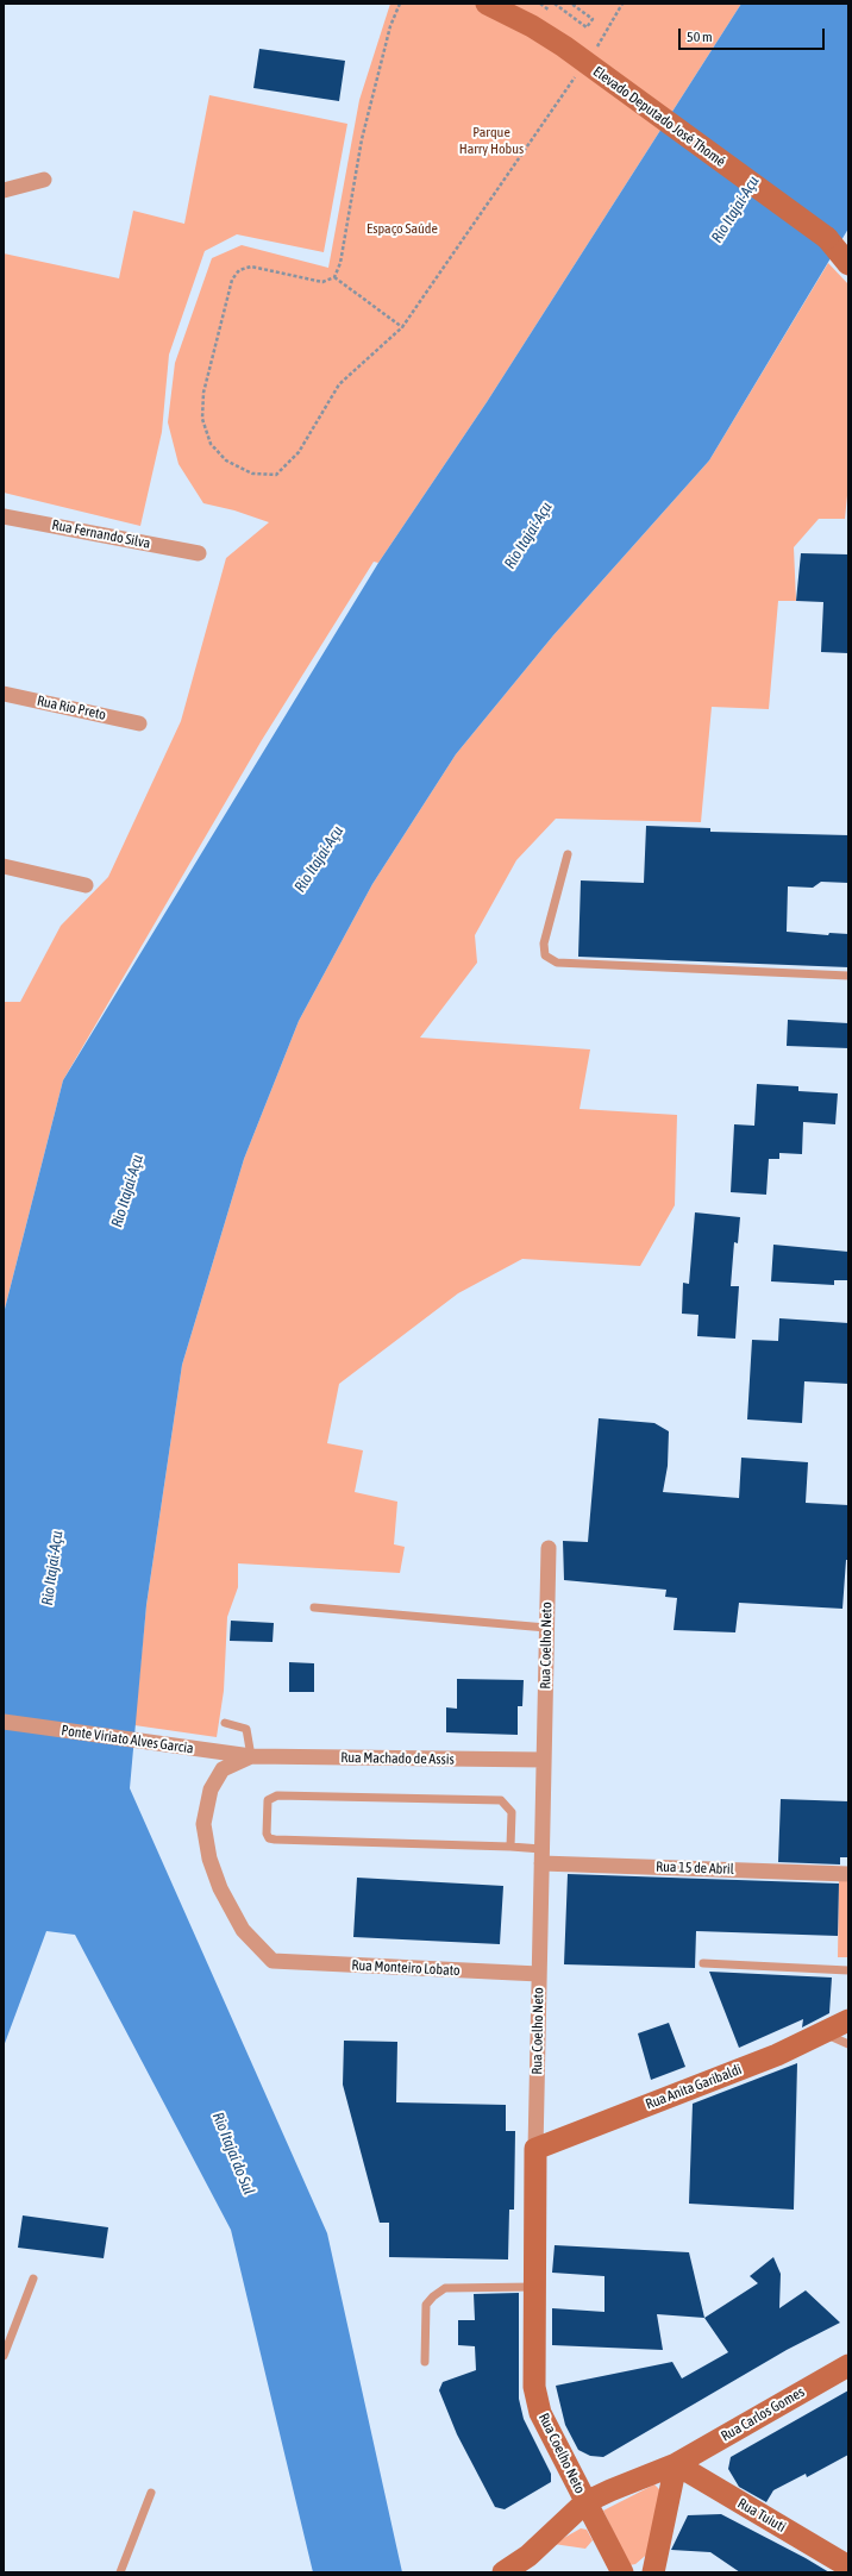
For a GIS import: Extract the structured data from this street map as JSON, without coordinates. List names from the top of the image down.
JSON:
{
  "streets": {
    "street": [
      "Elevado Deputado José Thomé",
      "Rua Fernando Silva",
      "Rua Rio Preto",
      "Rua Coelho Neto",
      "Ponte Viriato Alves Garcia",
      "Rua Machado de Assis",
      "Rua 15 de Abril",
      "Rua Monteiro Lobato",
      "Rua Anita Garibaldi",
      "Rua Carlos Gomes",
      "Rua Tuiuti"
    ]
  },
  "crossings": [
    ["Rua Coelho Neto", "Rua Machado de Assis"],
    ["Rua Coelho Neto", "Rua 15 de Abril"],
    ["Rua Coelho Neto", "Rua Monteiro Lobato"],
    ["Rua Coelho Neto", "Rua Anita Garibaldi"],
    ["Rua Coelho Neto", "Rua Carlos Gomes"],
    ["Ponte Viriato Alves Garcia", "Rua Machado de Assis"],
    ["Ponte Viriato Alves Garcia", "Rua Monteiro Lobato"],
    ["Rua Machado de Assis", "Rua Monteiro Lobato"],
    ["Rua Carlos Gomes", "Rua Tuiuti"]
  ],
  "water": ["Rio Itajaí-Açu", "Rio Itajaí do Sul"],
  "parks": ["Parque Harry Hobus", "Espaço Saúde"],
  "scale_bar": "50 m"
}
